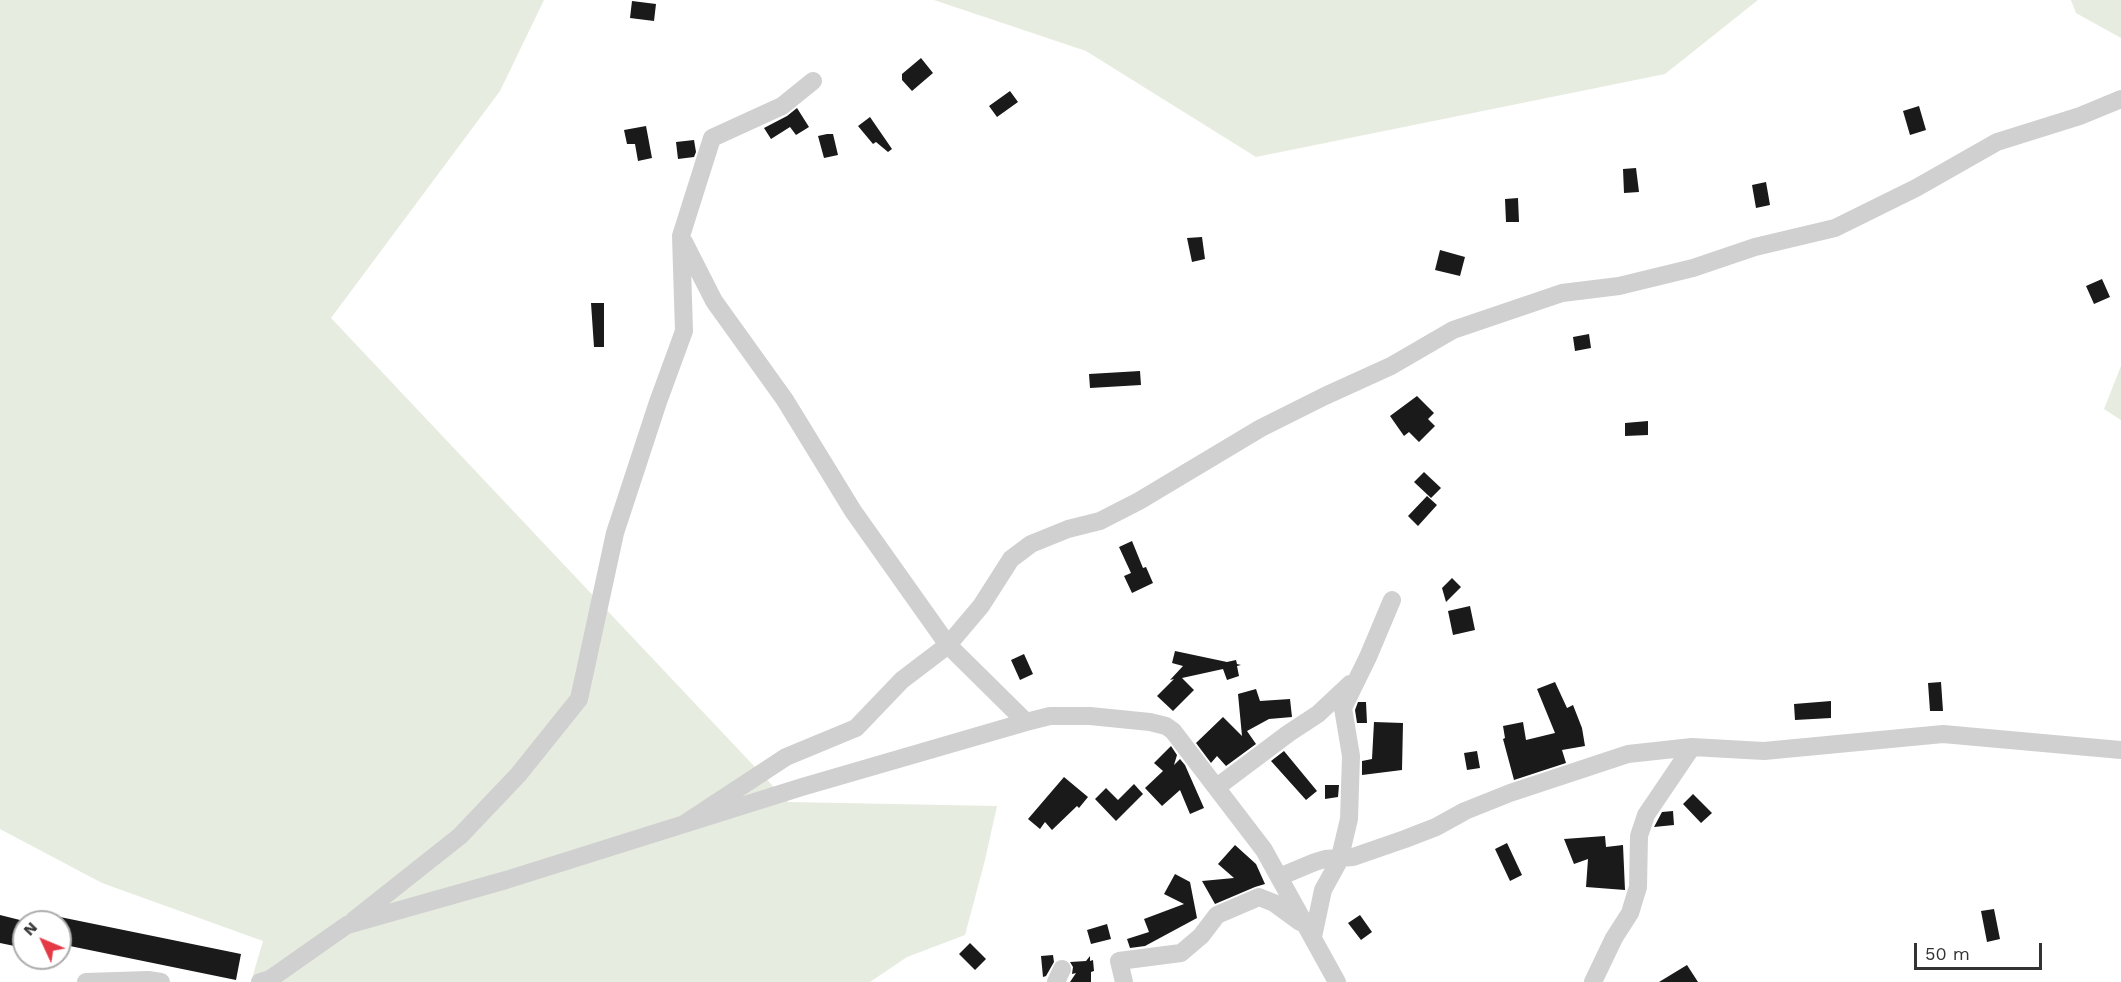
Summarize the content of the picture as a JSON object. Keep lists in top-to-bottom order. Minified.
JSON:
{"scale_bar":"50 m","north":"top left"}
